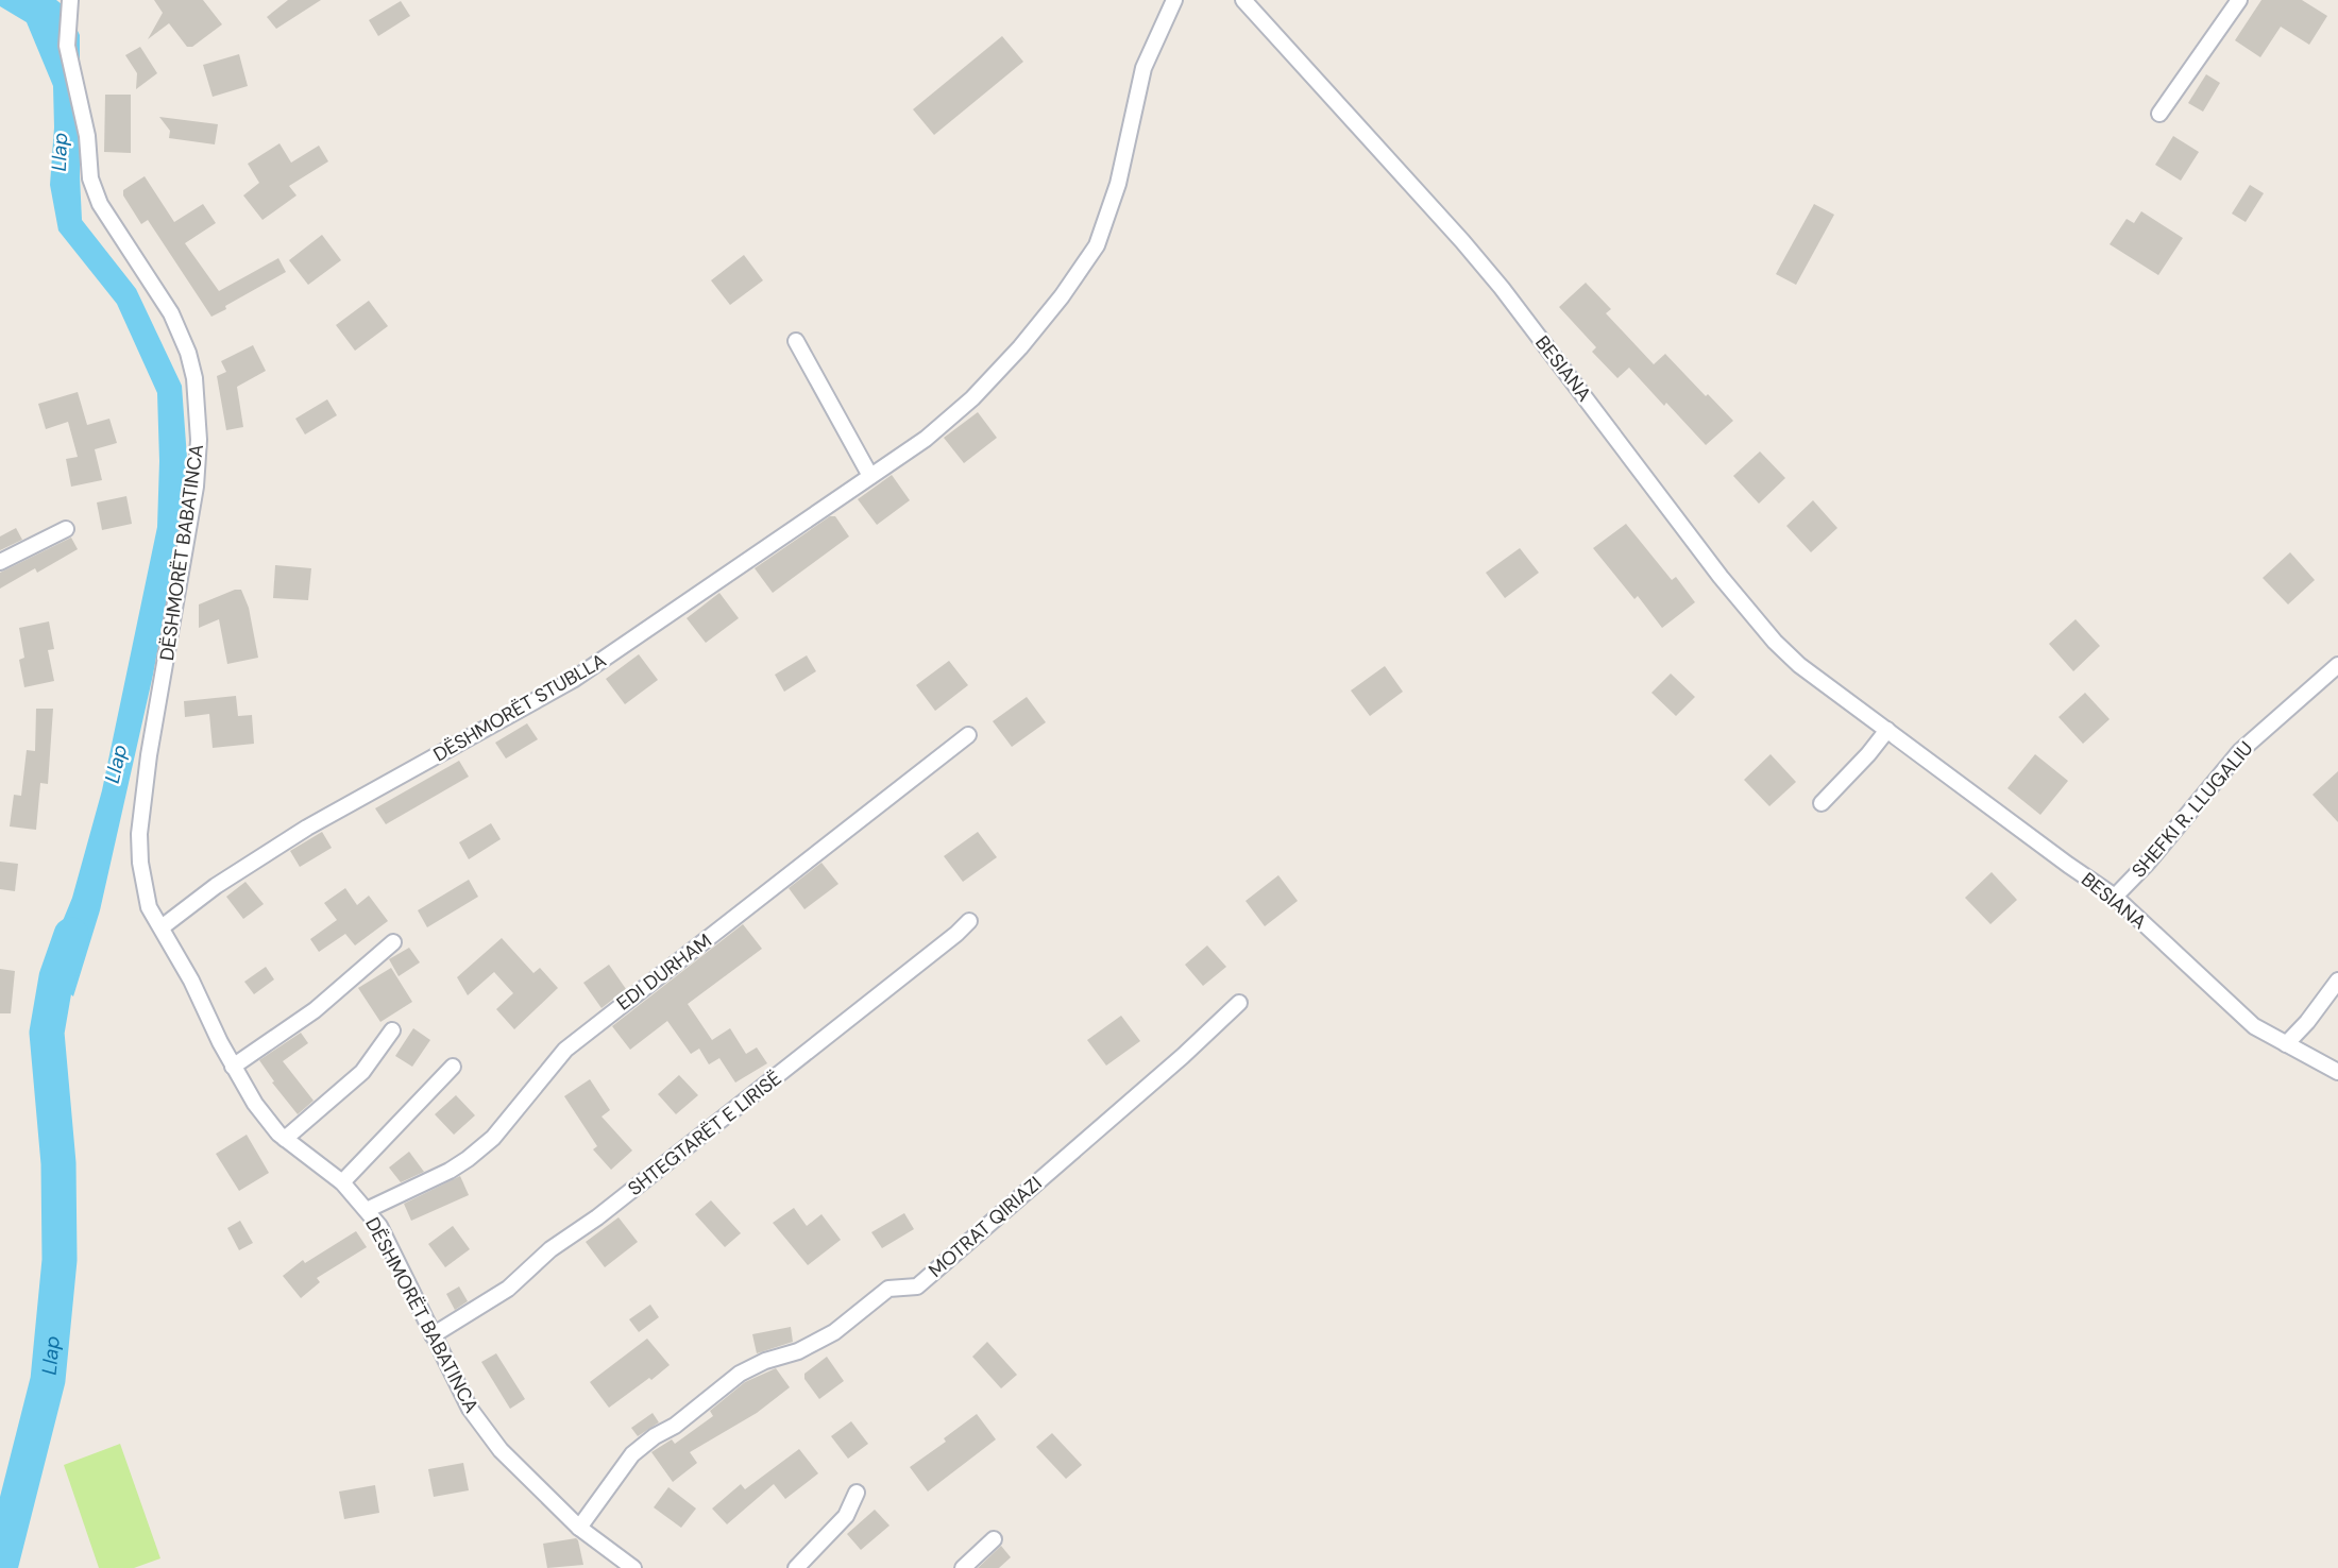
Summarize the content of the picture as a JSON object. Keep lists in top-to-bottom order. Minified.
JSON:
{"streets":{"street":["BESIANA","DËSHMORËT BABATINCA","DËSHMORËT STUBLLA","SHEFKI R. LLUGALIU","EDI DURHAM","SHTEGTARËT E LIRISË","MOTRAT QIRIAZI"]},"crossings":[["BESIANA","SHEFKI R. LLUGALIU"],["DËSHMORËT BABATINCA","DËSHMORËT STUBLLA"],["DËSHMORËT BABATINCA","EDI DURHAM"],["DËSHMORËT BABATINCA","SHTEGTARËT E LIRISË"],["DËSHMORËT BABATINCA","MOTRAT QIRIAZI"]],"water":["Llap"]}
